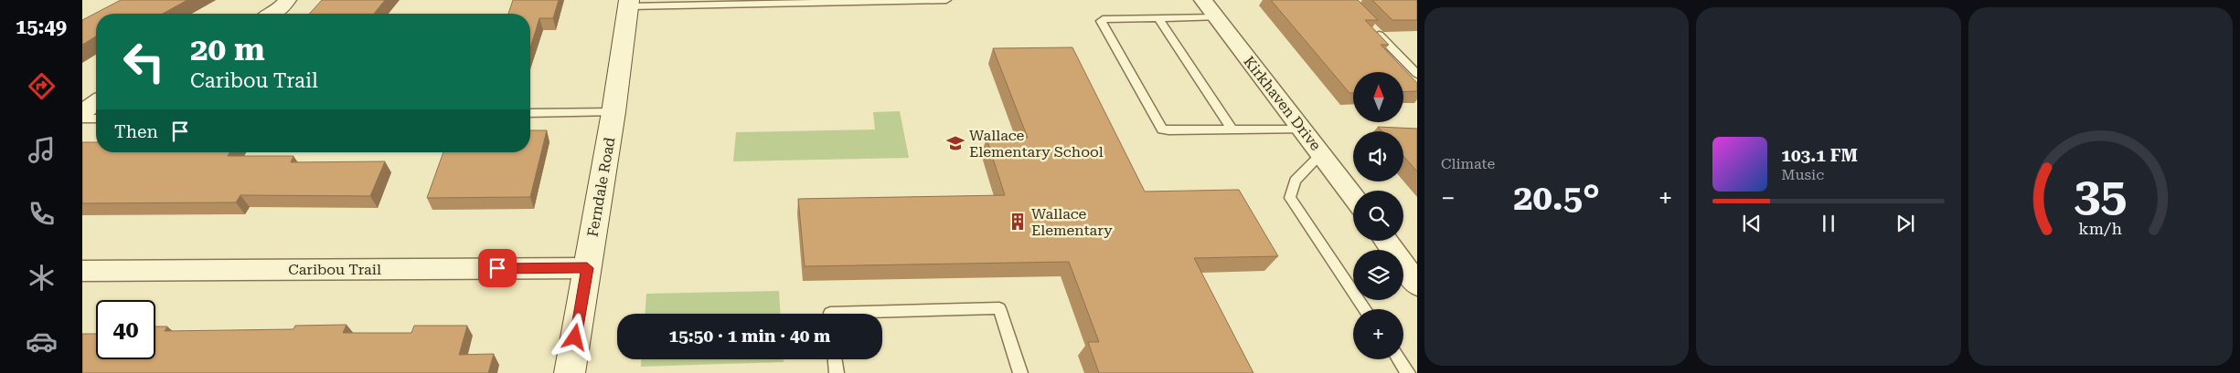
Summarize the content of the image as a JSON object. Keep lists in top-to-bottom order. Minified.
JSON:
{"streets":{"street":["Kirkhaven Drive","Ferndale Road","Caribou Trail"]},"crossings":[["Ferndale Road","Caribou Trail"]],"places":{"school or university":["Wallace Elementary School"],"building":["Wallace Elementary"]},"north":"top","page":{"tabs":"15:49","tile":"Climate","turn":["20 m","Caribou Trail"],"map_buttons":"+","then":"Then","song":["103.1 FM","Music"],"heat":["−","20.5°","+"],"limit":"40","trip":"15:50 · 1 min · 40 m","gauge":["35","km/h"]}}
